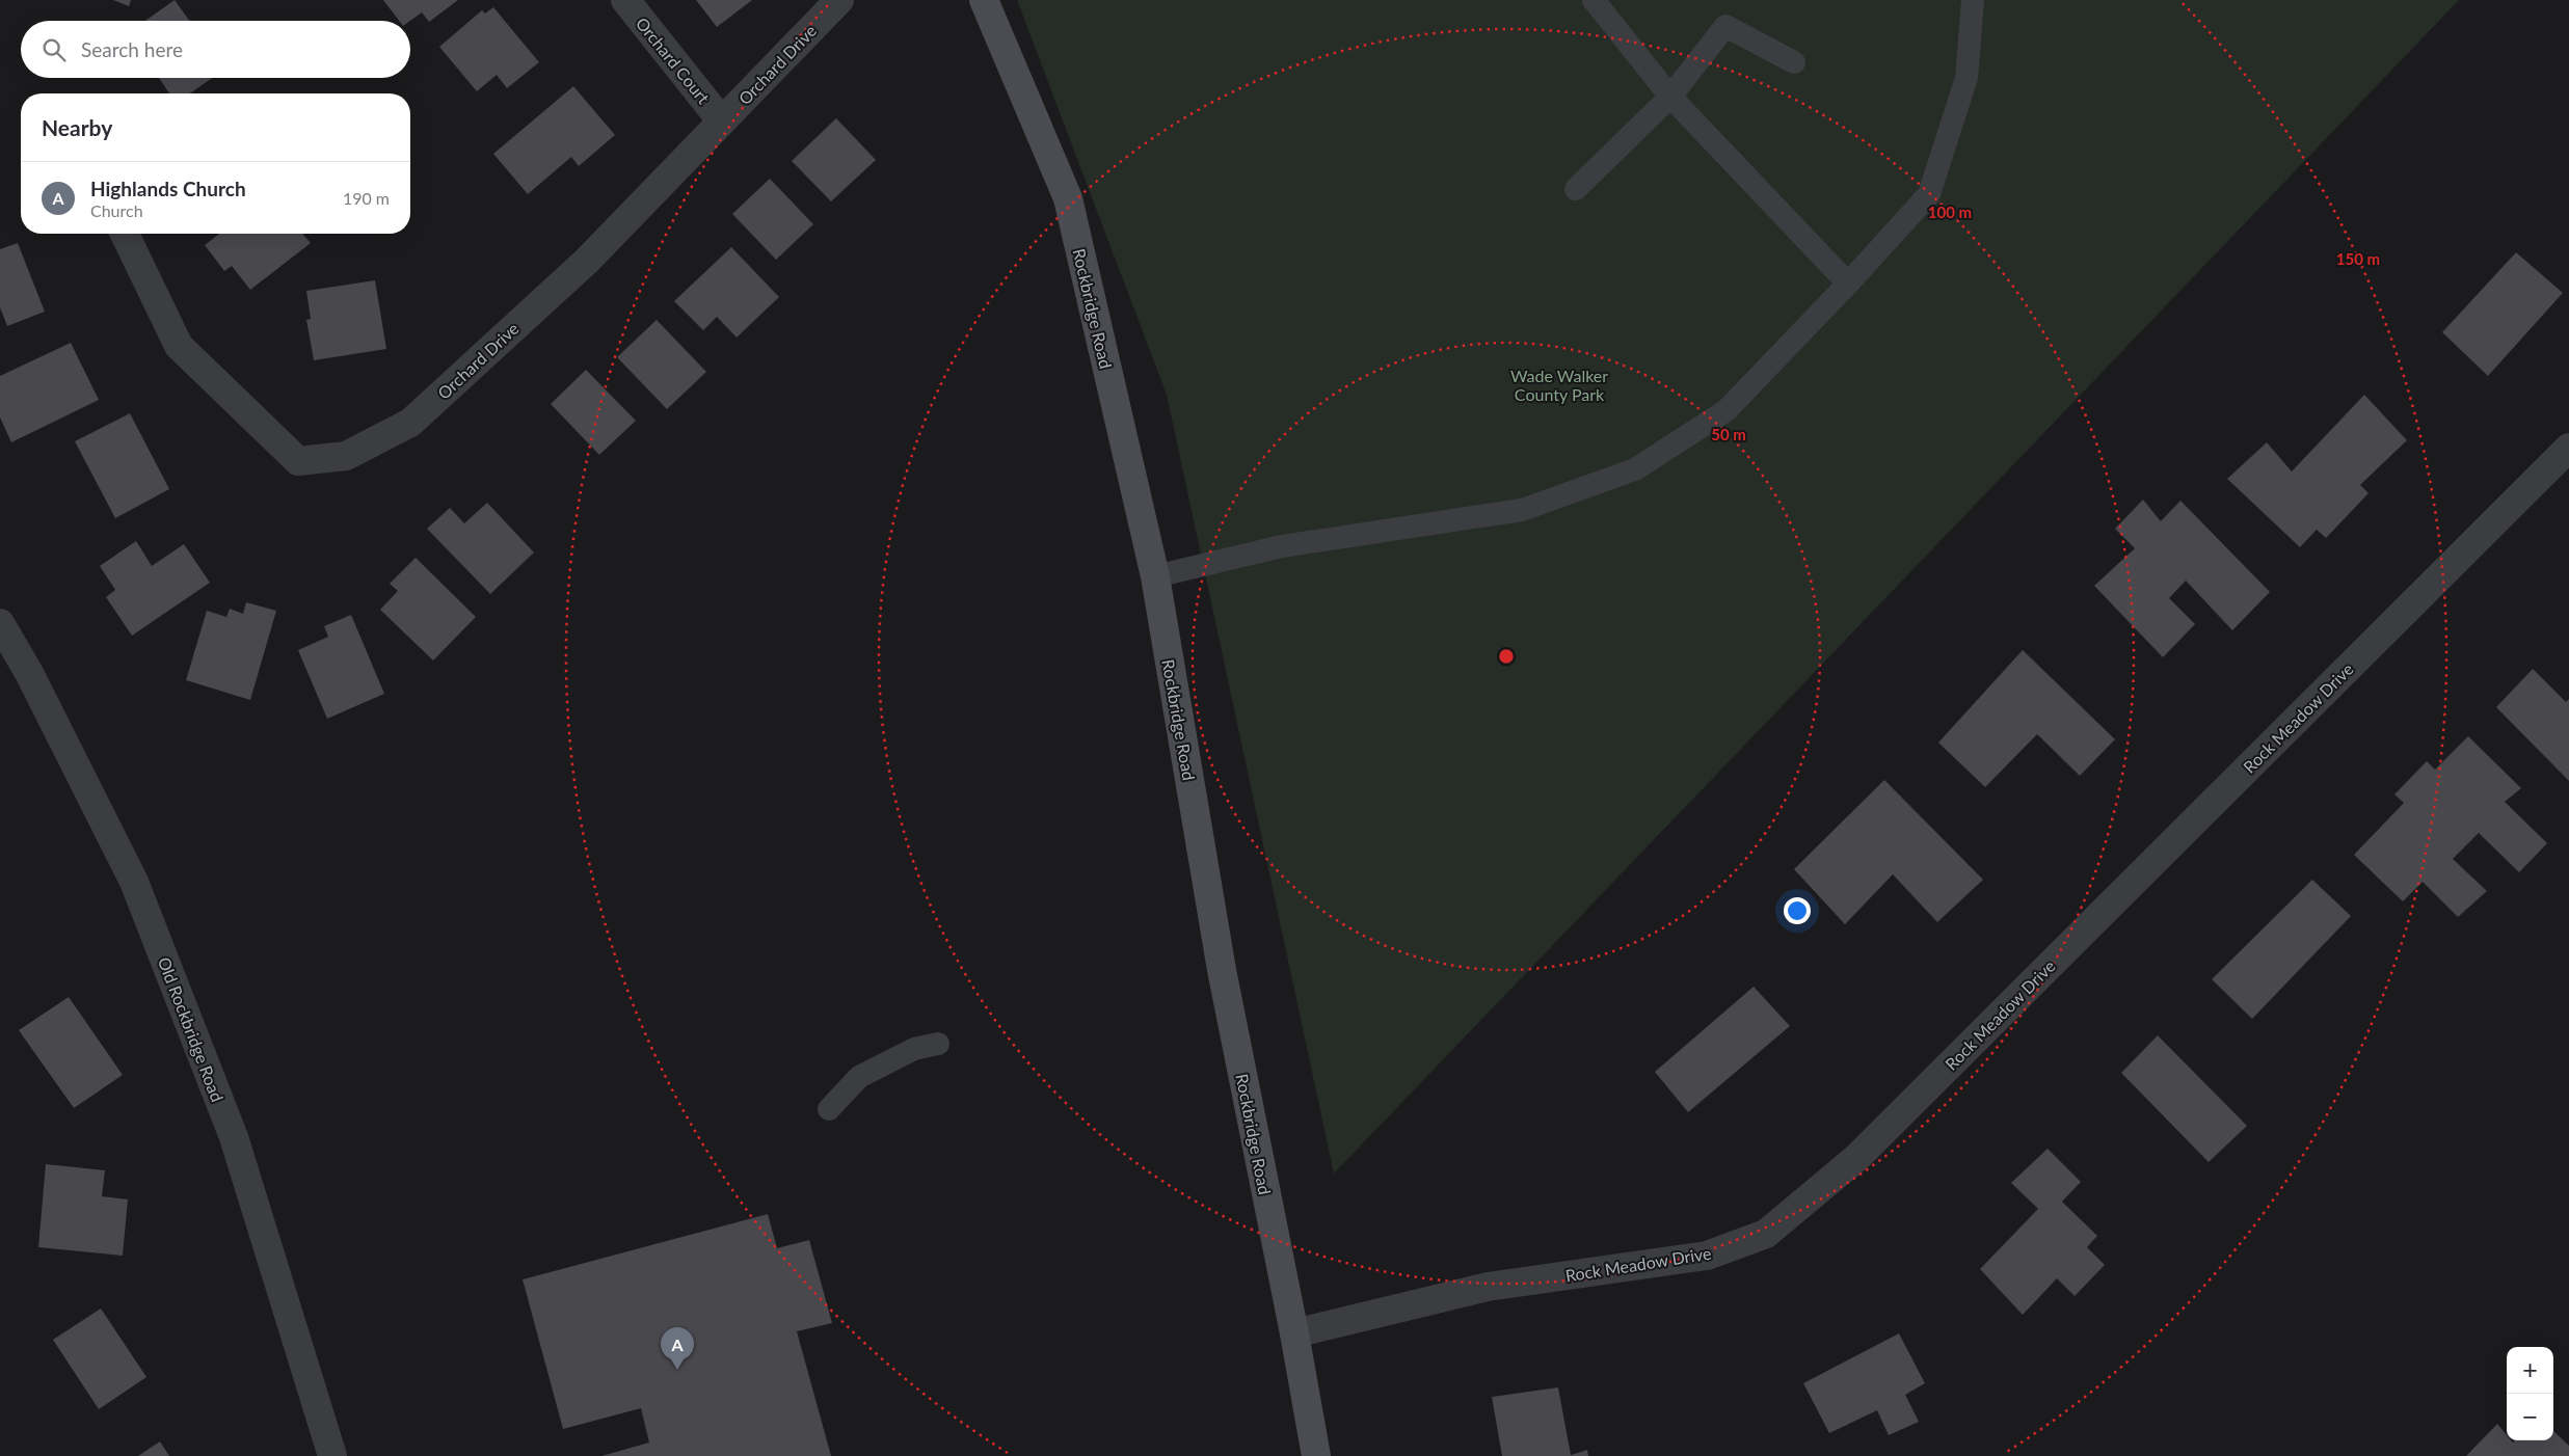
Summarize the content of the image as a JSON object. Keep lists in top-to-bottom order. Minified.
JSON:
{"streets":{"main road":["Rockbridge Road"],"street":["Orchard Court","Orchard Drive","Rock Meadow Drive","Old Rockbridge Road"]},"crossings":[["Orchard Court","Orchard Drive"],["Rockbridge Road","Rock Meadow Drive"]],"parks":["Wade Walker County Park"],"page":{"search":"Search here","heading":"Nearby","list":[{"mark":"A","name":"Highlands Church","note":"Church","value":"190 m"}],"pins":"A","map_buttons":["+","−"]},"rings":["100 m","150 m","50 m"]}
